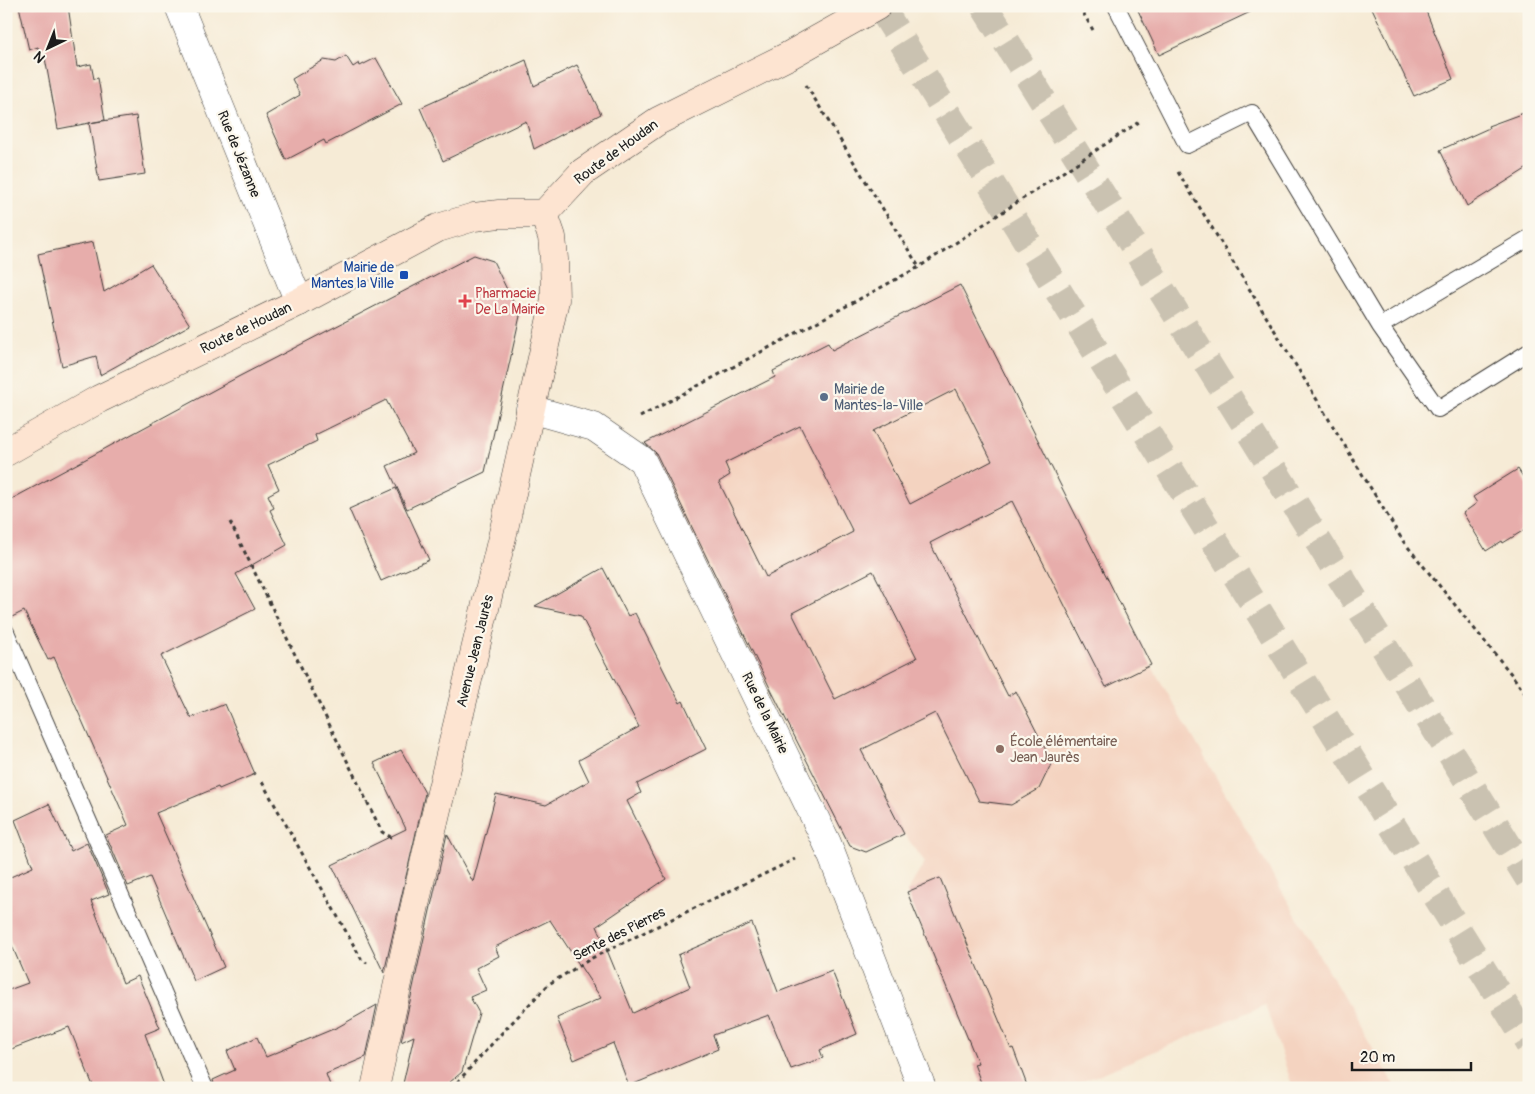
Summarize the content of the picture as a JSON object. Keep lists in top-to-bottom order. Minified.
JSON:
{"streets":{"main road":["Route de Houdan","Avenue Jean Jaurès"],"street":["Rue de Jézanne","Rue de la Mairie"],"path":["Sente des Pierres"]},"crossings":[["Route de Houdan","Rue de Jézanne"],["Route de Houdan","Avenue Jean Jaurès"],["Avenue Jean Jaurès","Rue de la Mairie"],["Rue de la Mairie","Sente des Pierres"]],"places":{"transit":["Mairie de Mantes la Ville"],"health":["Pharmacie De La Mairie"],"other":["Mairie de Mantes-la-Ville","École élémentaire Jean Jaurès"]},"scale_bar":"20 m","north":"bottom left"}
